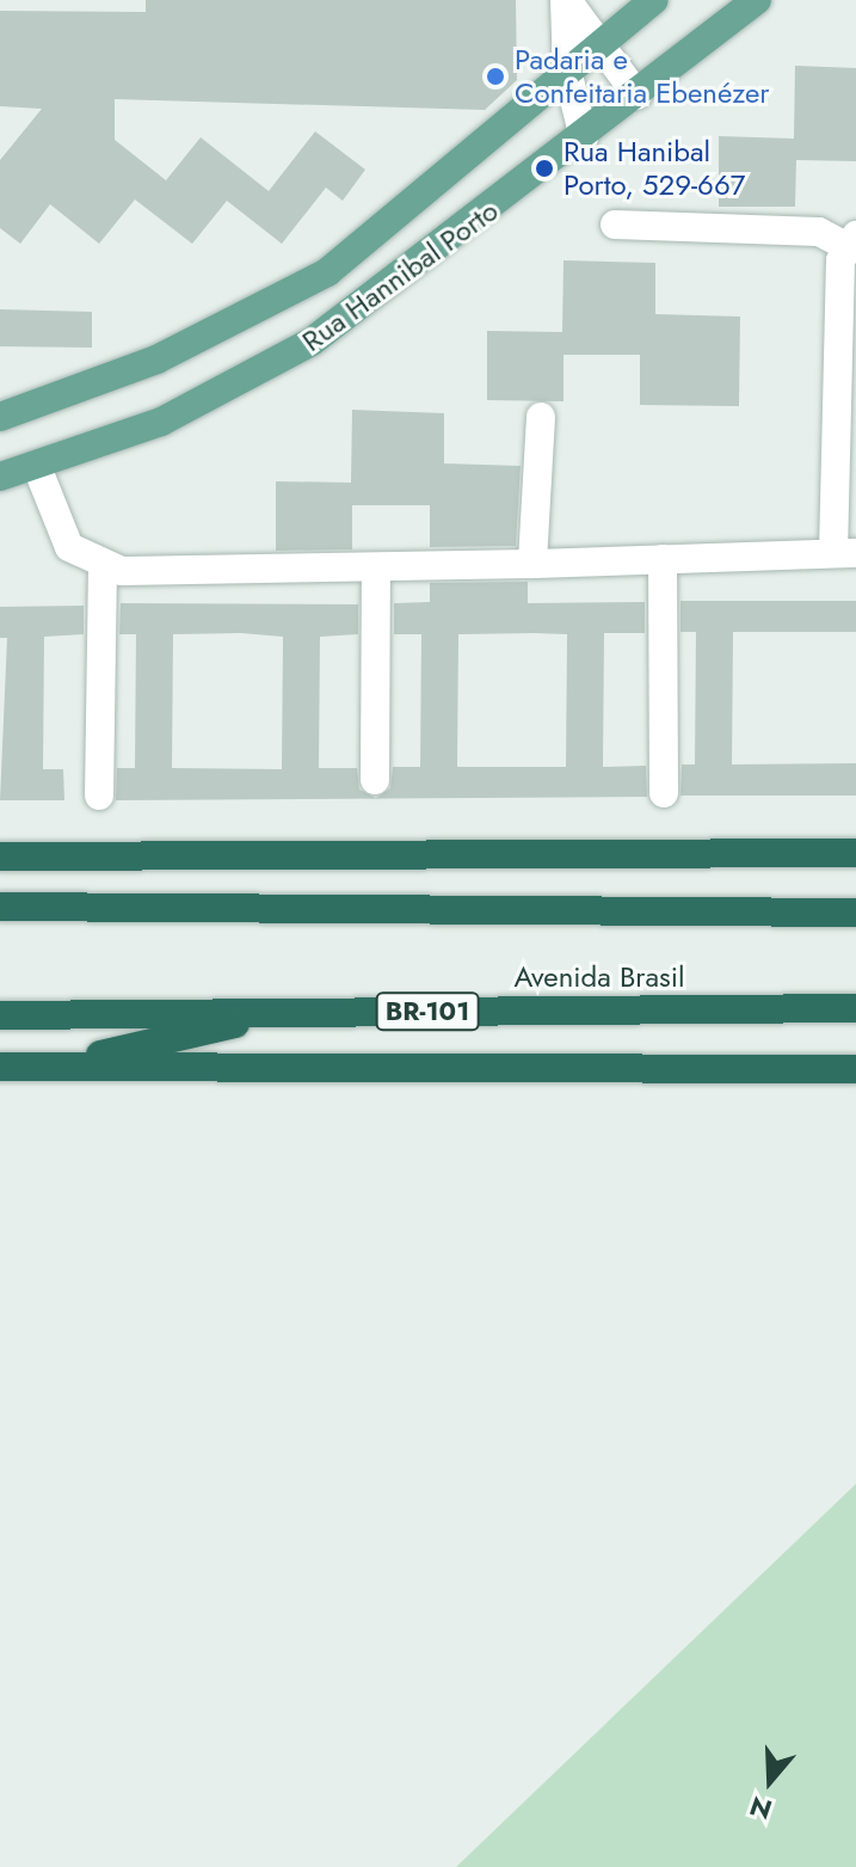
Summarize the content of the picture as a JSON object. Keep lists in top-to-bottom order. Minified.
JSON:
{"streets":{"highway":["Avenida Brasil","BR-101"],"main road":["Rua Hannibal Porto"]},"places":["Padaria e Confeitaria Ebenézer","Rua Hanibal Porto, 529-667"],"north":"bottom"}
